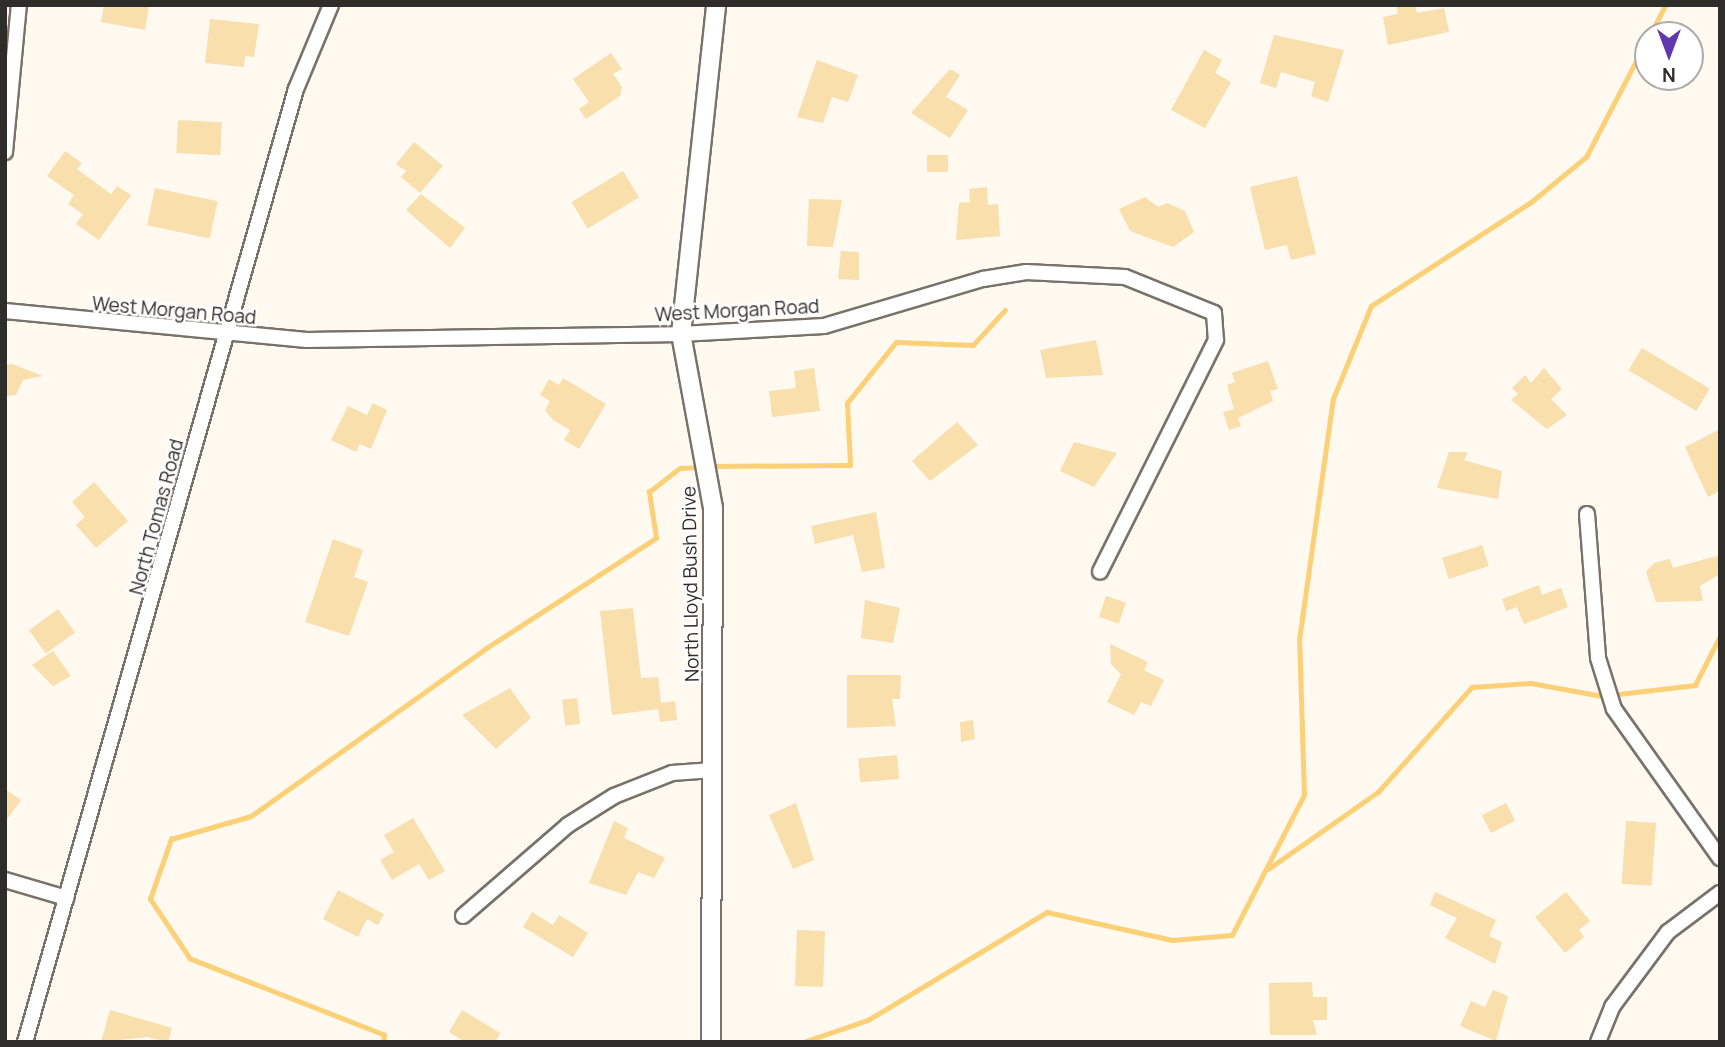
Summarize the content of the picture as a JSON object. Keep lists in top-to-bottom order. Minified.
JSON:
{"streets":{"street":["West Morgan Road","North Tomas Road","North Lloyd Bush Drive"]},"crossings":[["West Morgan Road","North Tomas Road"],["West Morgan Road","North Lloyd Bush Drive"]],"north":"bottom"}
